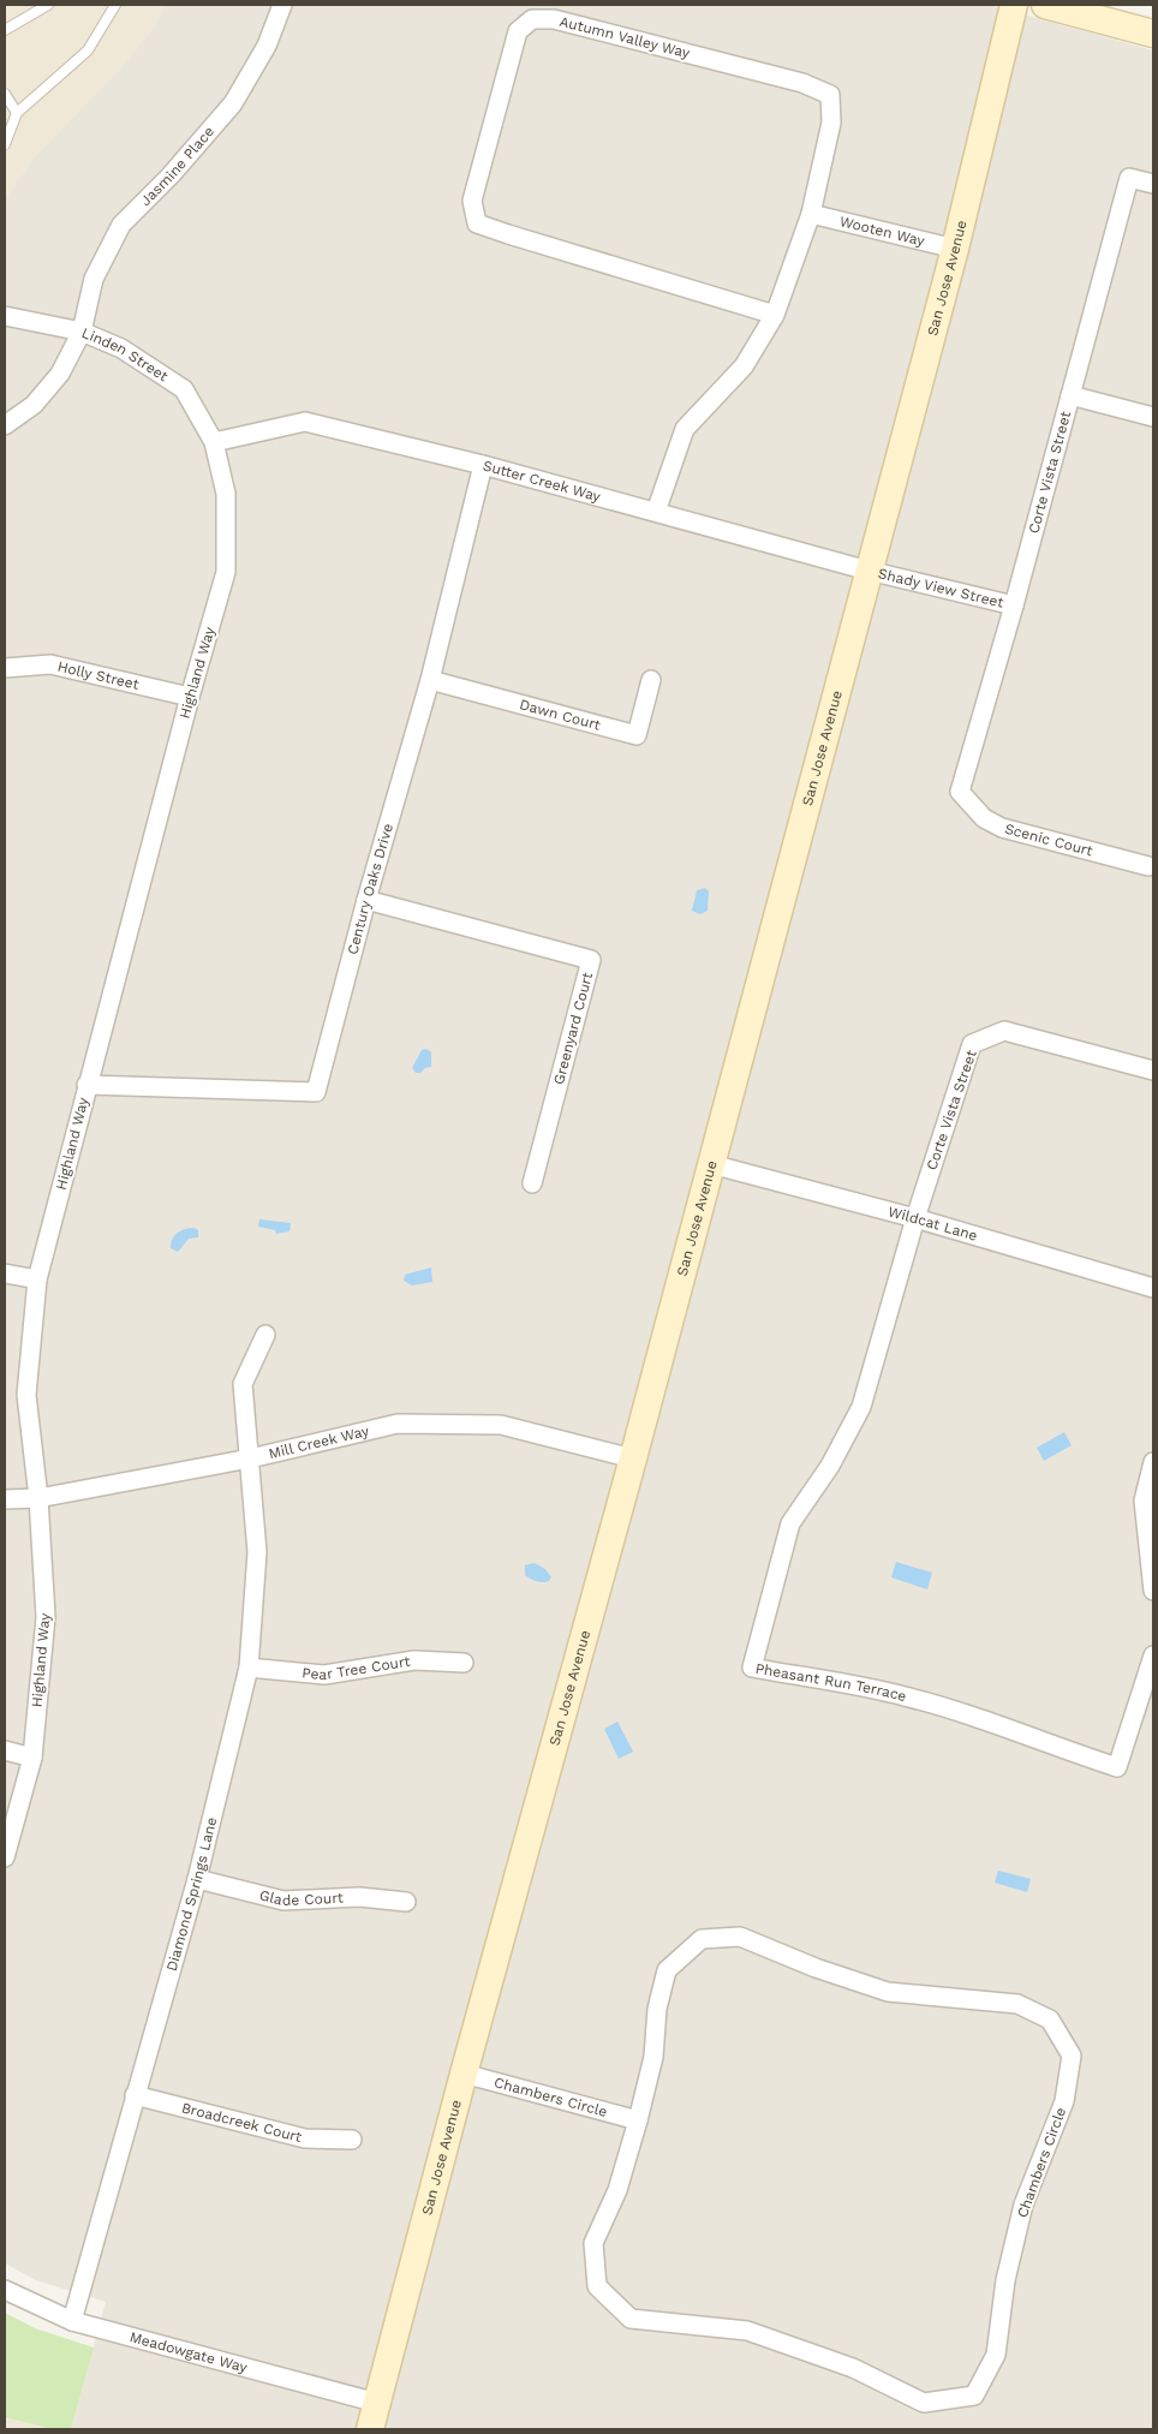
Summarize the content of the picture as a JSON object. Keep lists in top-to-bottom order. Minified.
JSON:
{"streets":{"street":["Autumn Valley Way","Jasmine Place","Wooten Way","San Jose Avenue","Linden Street","Corte Vista Street","Sutter Creek Way","Shady View Street","Highland Way","Holly Street","Dawn Court","Scenic Court","Century Oaks Drive","Greenyard Court","Wildcat Lane","Mill Creek Way","Pear Tree Court","Pheasant Run Terrace","Diamond Springs Lane","Glade Court","Chambers Circle","Broadcreek Court","Meadowgate Way"]},"crossings":[["Autumn Valley Way","Wooten Way"],["Autumn Valley Way","Sutter Creek Way"],["Jasmine Place","Linden Street"],["Wooten Way","San Jose Avenue"],["San Jose Avenue","Sutter Creek Way"],["San Jose Avenue","Shady View Street"],["San Jose Avenue","Wildcat Lane"],["San Jose Avenue","Mill Creek Way"],["San Jose Avenue","Chambers Circle"],["San Jose Avenue","Meadowgate Way"],["Linden Street","Sutter Creek Way"],["Linden Street","Highland Way"],["Corte Vista Street","Shady View Street"],["Corte Vista Street","Scenic Court"],["Corte Vista Street","Wildcat Lane"],["Corte Vista Street","Pheasant Run Terrace"],["Sutter Creek Way","Shady View Street"],["Sutter Creek Way","Highland Way"],["Sutter Creek Way","Century Oaks Drive"],["Highland Way","Holly Street"],["Highland Way","Century Oaks Drive"],["Highland Way","Mill Creek Way"],["Dawn Court","Century Oaks Drive"],["Century Oaks Drive","Greenyard Court"],["Wildcat Lane","Pheasant Run Terrace"],["Mill Creek Way","Diamond Springs Lane"],["Pear Tree Court","Diamond Springs Lane"],["Diamond Springs Lane","Glade Court"],["Diamond Springs Lane","Broadcreek Court"],["Diamond Springs Lane","Meadowgate Way"]]}
